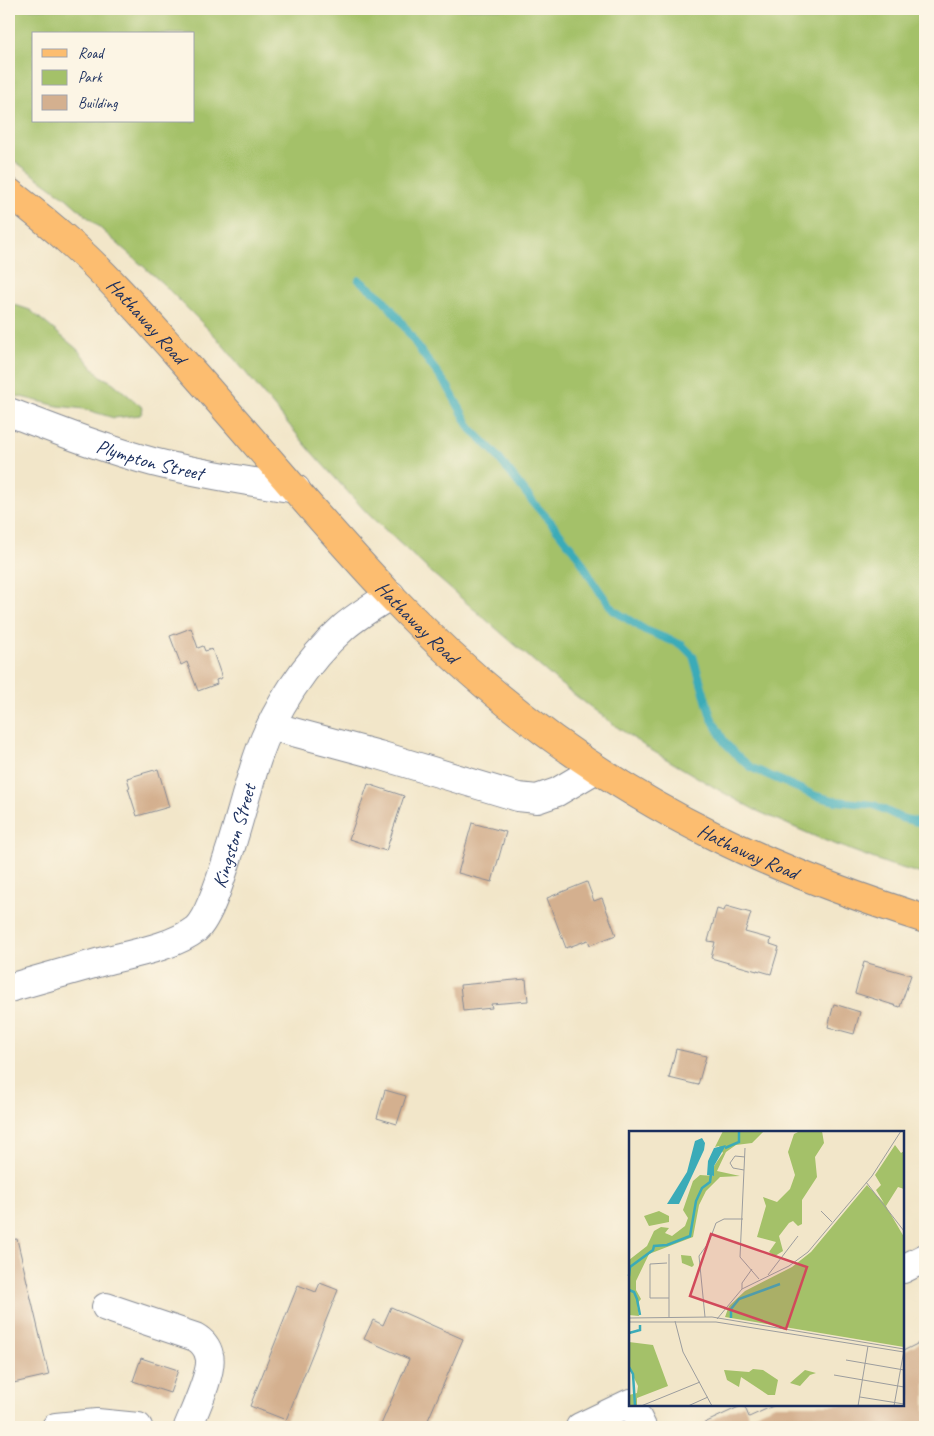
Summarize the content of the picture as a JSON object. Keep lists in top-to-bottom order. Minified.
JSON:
{"streets":{"main road":["Hathaway Road"],"street":["Plympton Street","Kingston Street"]},"crossings":[["Hathaway Road","Plympton Street"],["Hathaway Road","Kingston Street"]],"legend":["Road","Park","Building"]}
